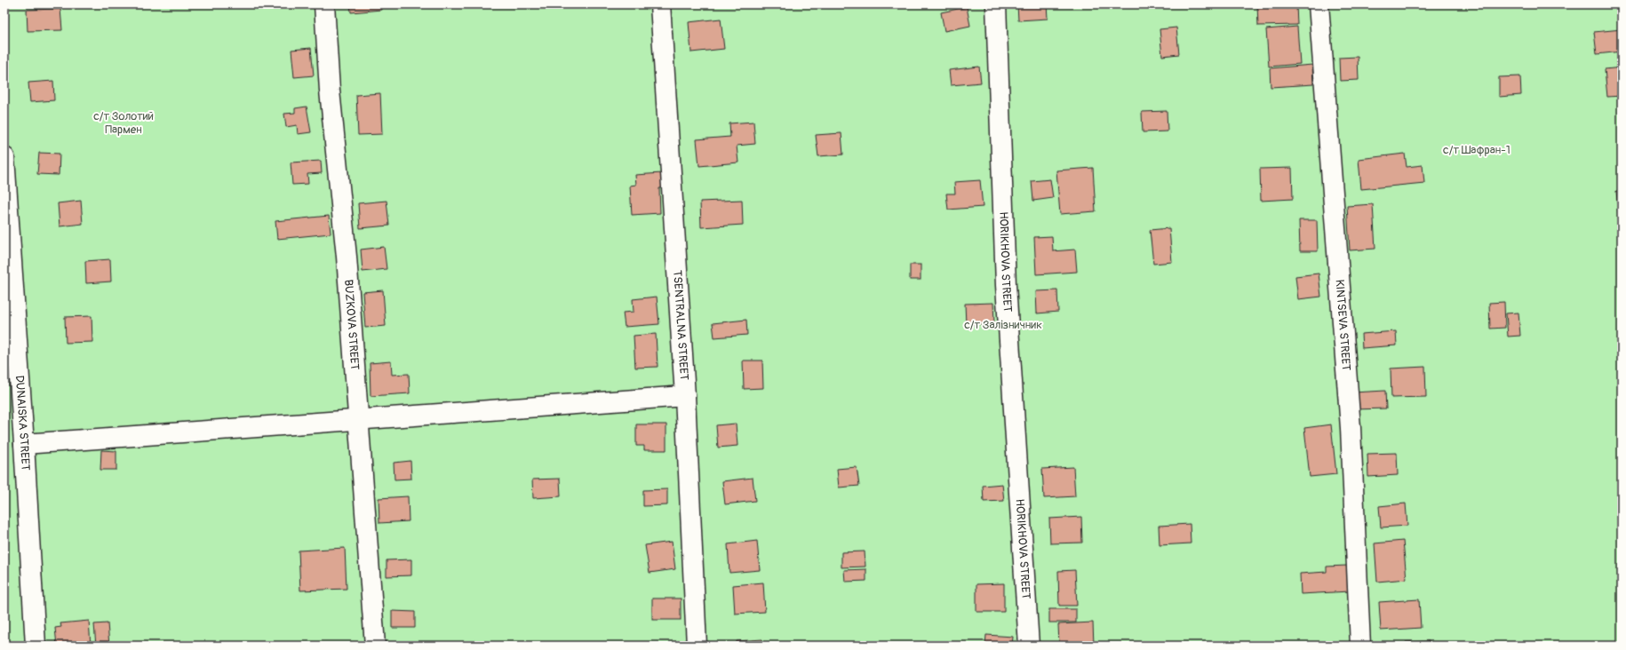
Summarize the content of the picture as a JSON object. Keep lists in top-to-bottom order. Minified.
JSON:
{"streets":{"street":["HORIKHOVA STREET","BUZKOVA STREET","TSENTRALNA STREET","KINTSEVA STREET","DUNAISKA STREET"]},"parks":["с/т Золотий Пармен","с/т Шафран-1","с/т Залізничник"]}
